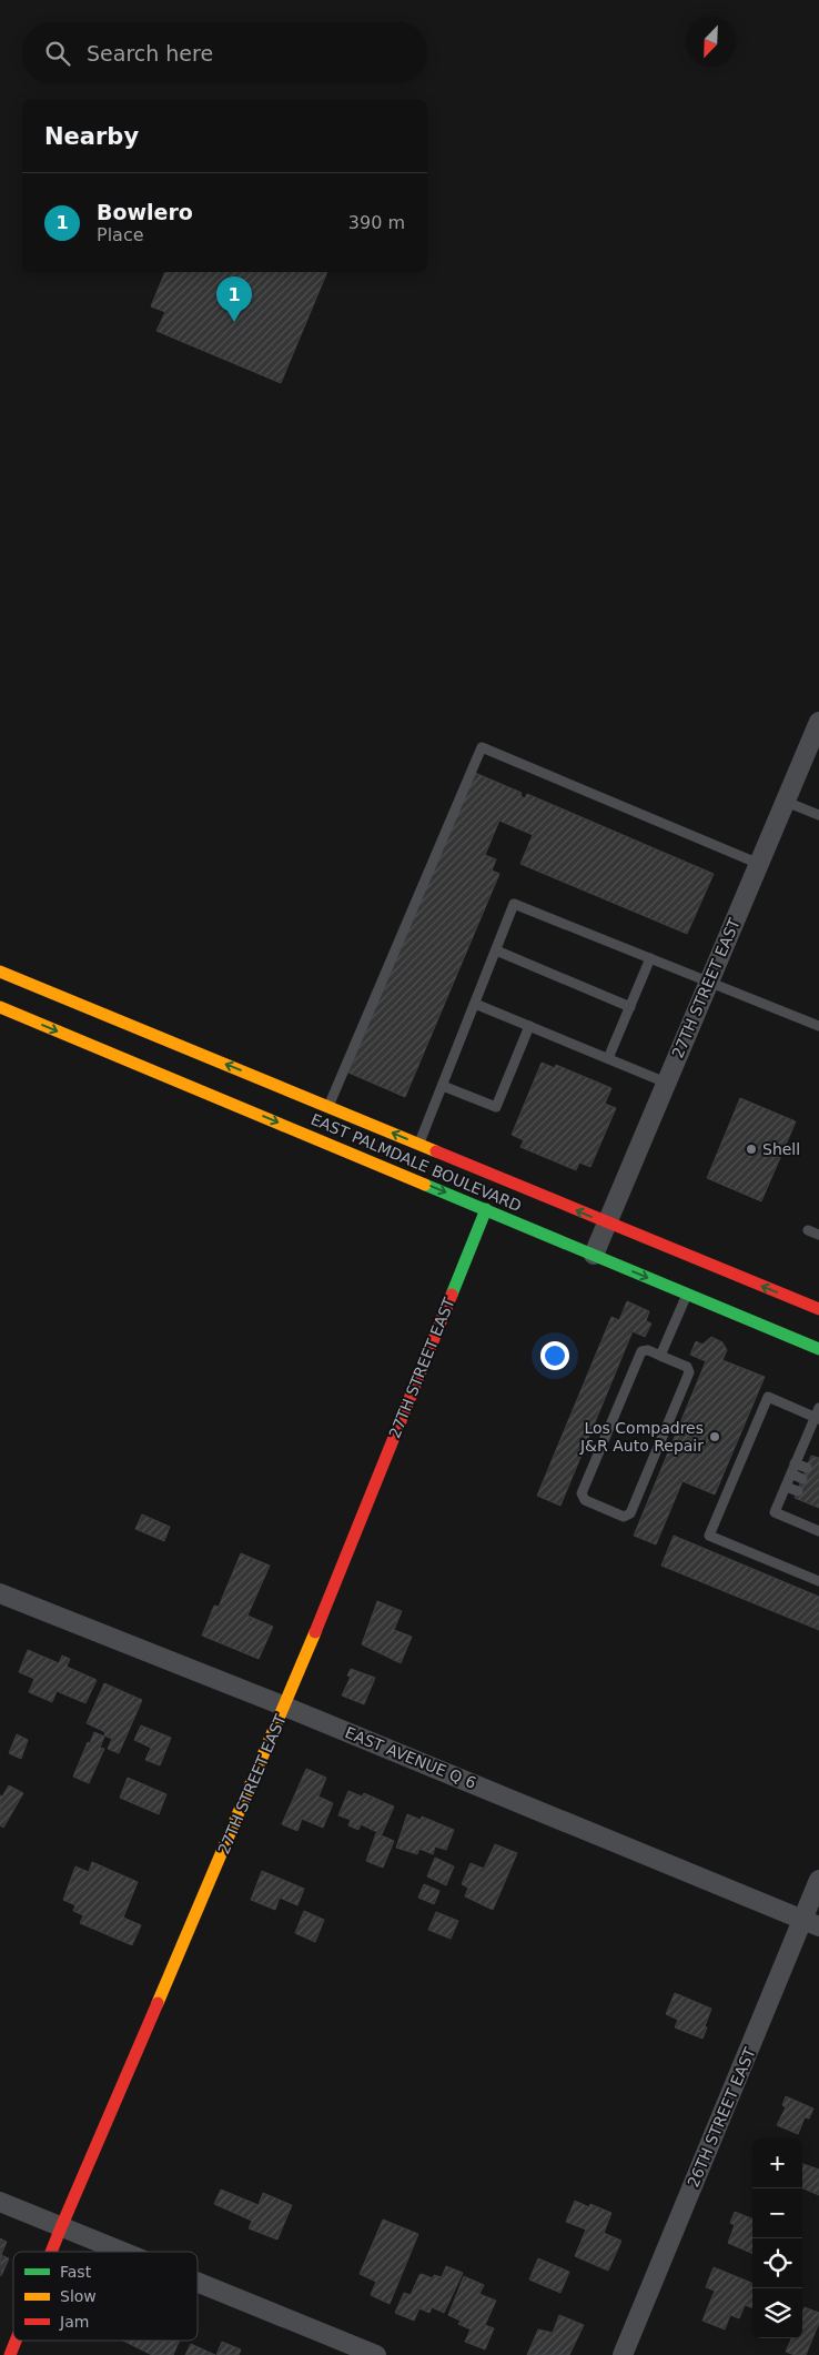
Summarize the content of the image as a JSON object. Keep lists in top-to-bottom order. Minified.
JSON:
{"streets":{"main road":["27TH STREET EAST","EAST PALMDALE BOULEVARD"],"street":["EAST AVENUE Q 6","26TH STREET EAST"]},"crossings":[["27TH STREET EAST","EAST PALMDALE BOULEVARD"],["27TH STREET EAST","EAST AVENUE Q 6"],["EAST AVENUE Q 6","26TH STREET EAST"]],"places":["Shell","Los Compadres J&R Auto Repair"],"legend":["Fast","Slow","Jam"],"north":"bottom left","page":{"search":"Search here","heading":"Nearby","list":[{"mark":"1","name":"Bowlero","note":"Place","value":"390 m"}],"pins":"1","map_buttons":["+","−"]}}
